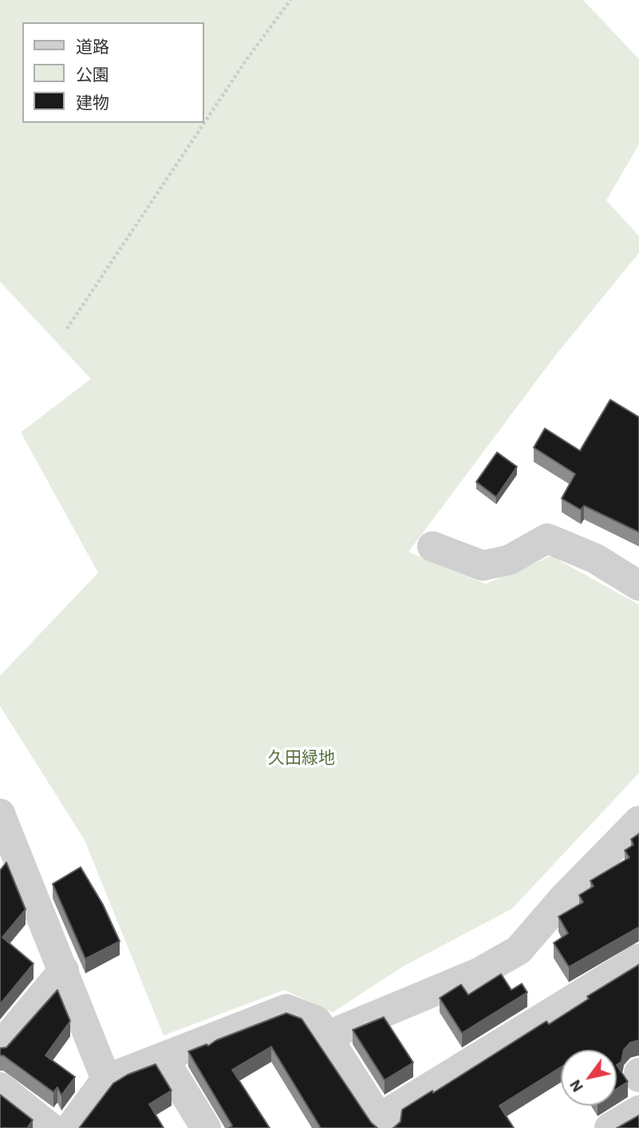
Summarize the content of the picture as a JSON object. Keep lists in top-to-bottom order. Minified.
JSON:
{"parks":["久田緑地"],"legend":["道路","公園","建物"],"north":"bottom left"}
